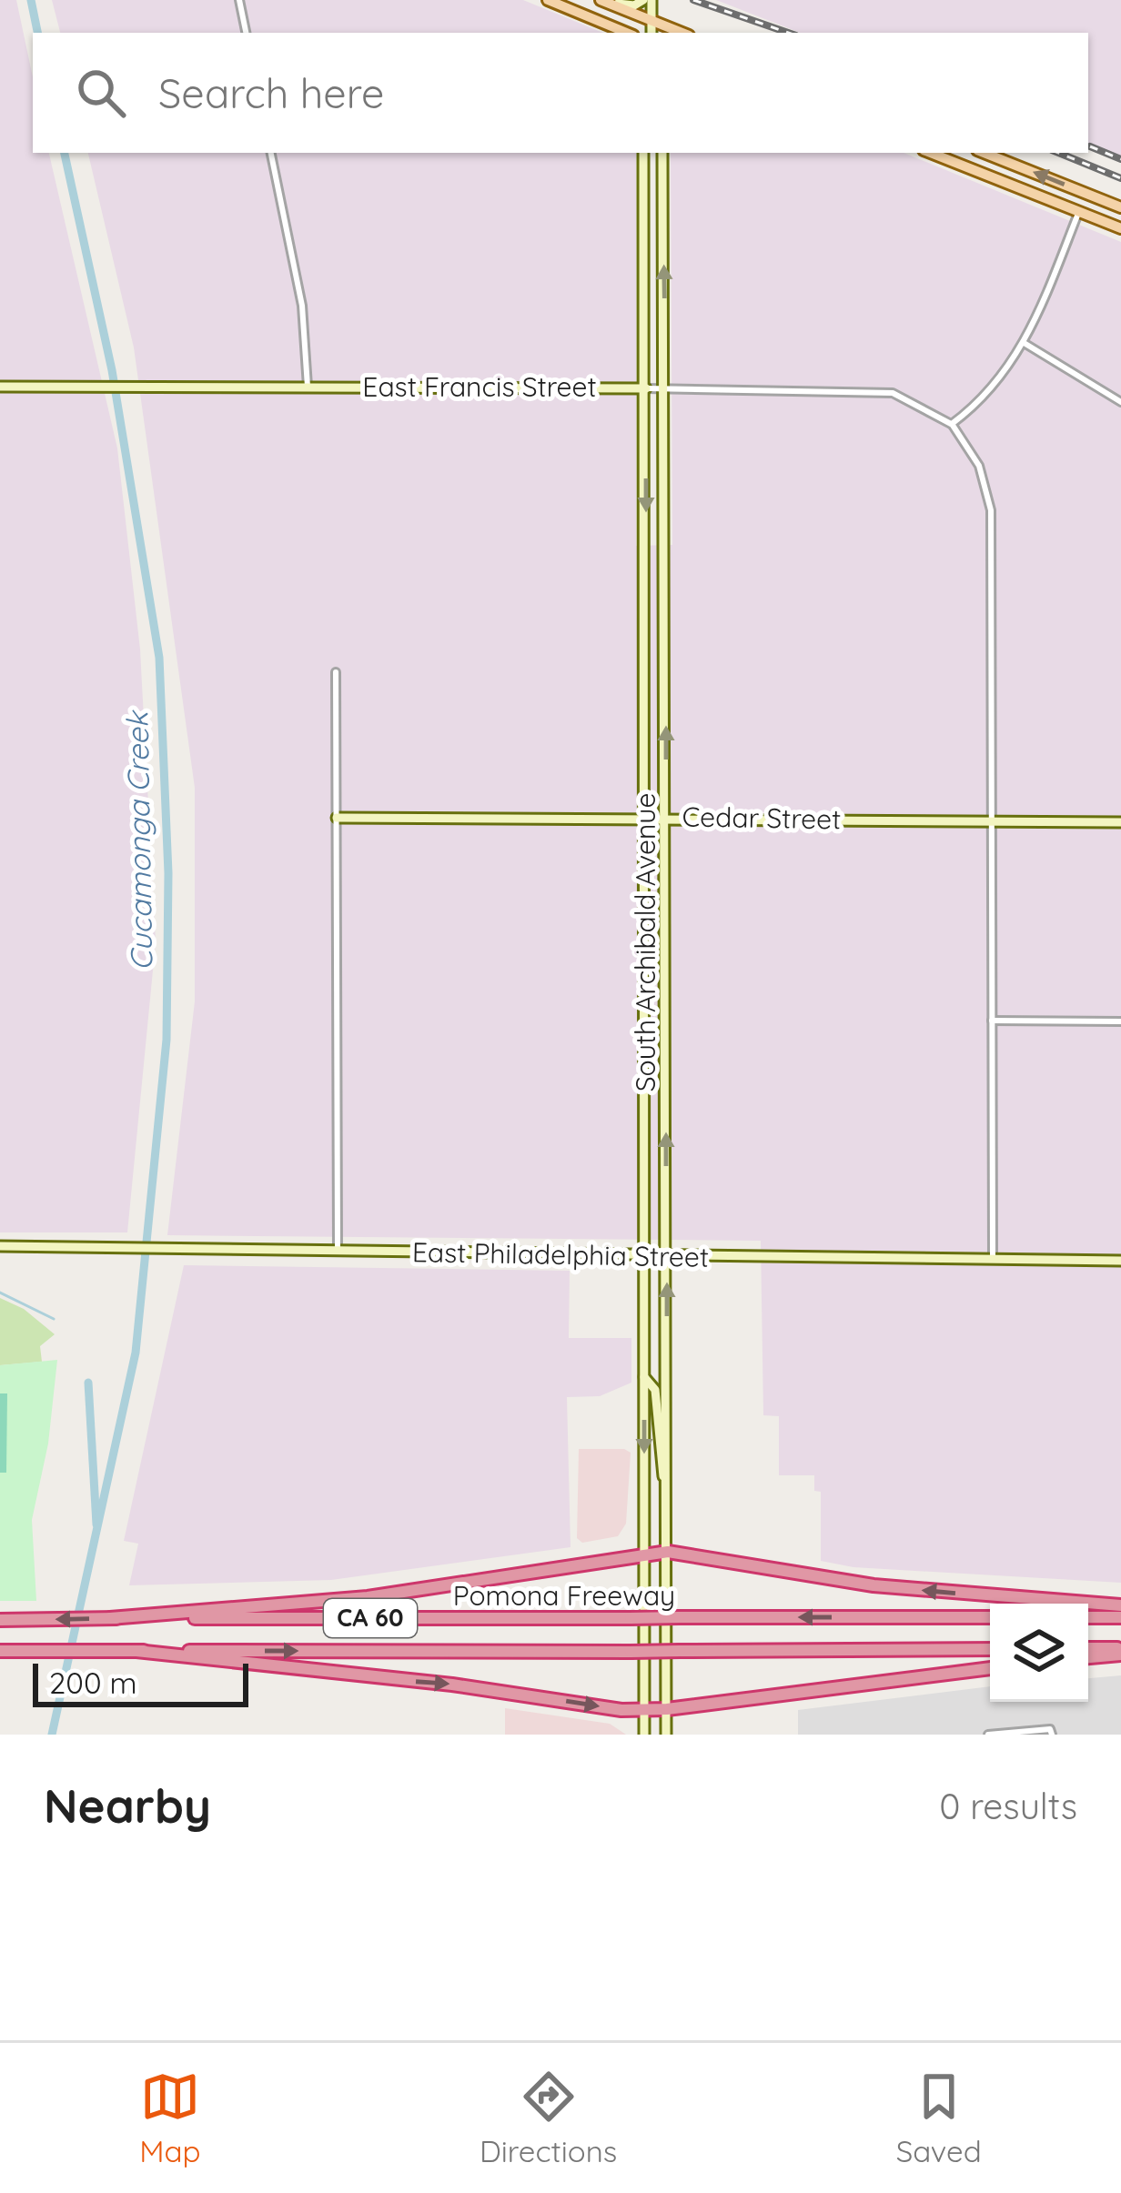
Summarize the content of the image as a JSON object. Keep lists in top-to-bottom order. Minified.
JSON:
{"streets":{"highway":["Pomona Freeway","CA 60"],"main road":["East Francis Street","Cedar Street","South Archibald Avenue","East Philadelphia Street"]},"crossings":[["East Francis Street","South Archibald Avenue"],["Cedar Street","South Archibald Avenue"],["South Archibald Avenue","East Philadelphia Street"]],"water":["Cucamonga Creek"],"scale_bar":"200 m","page":{"search":"Search here","scale":"200 m","heading":["Nearby","0 results"],"nav":["Map","Directions","Saved"]}}
